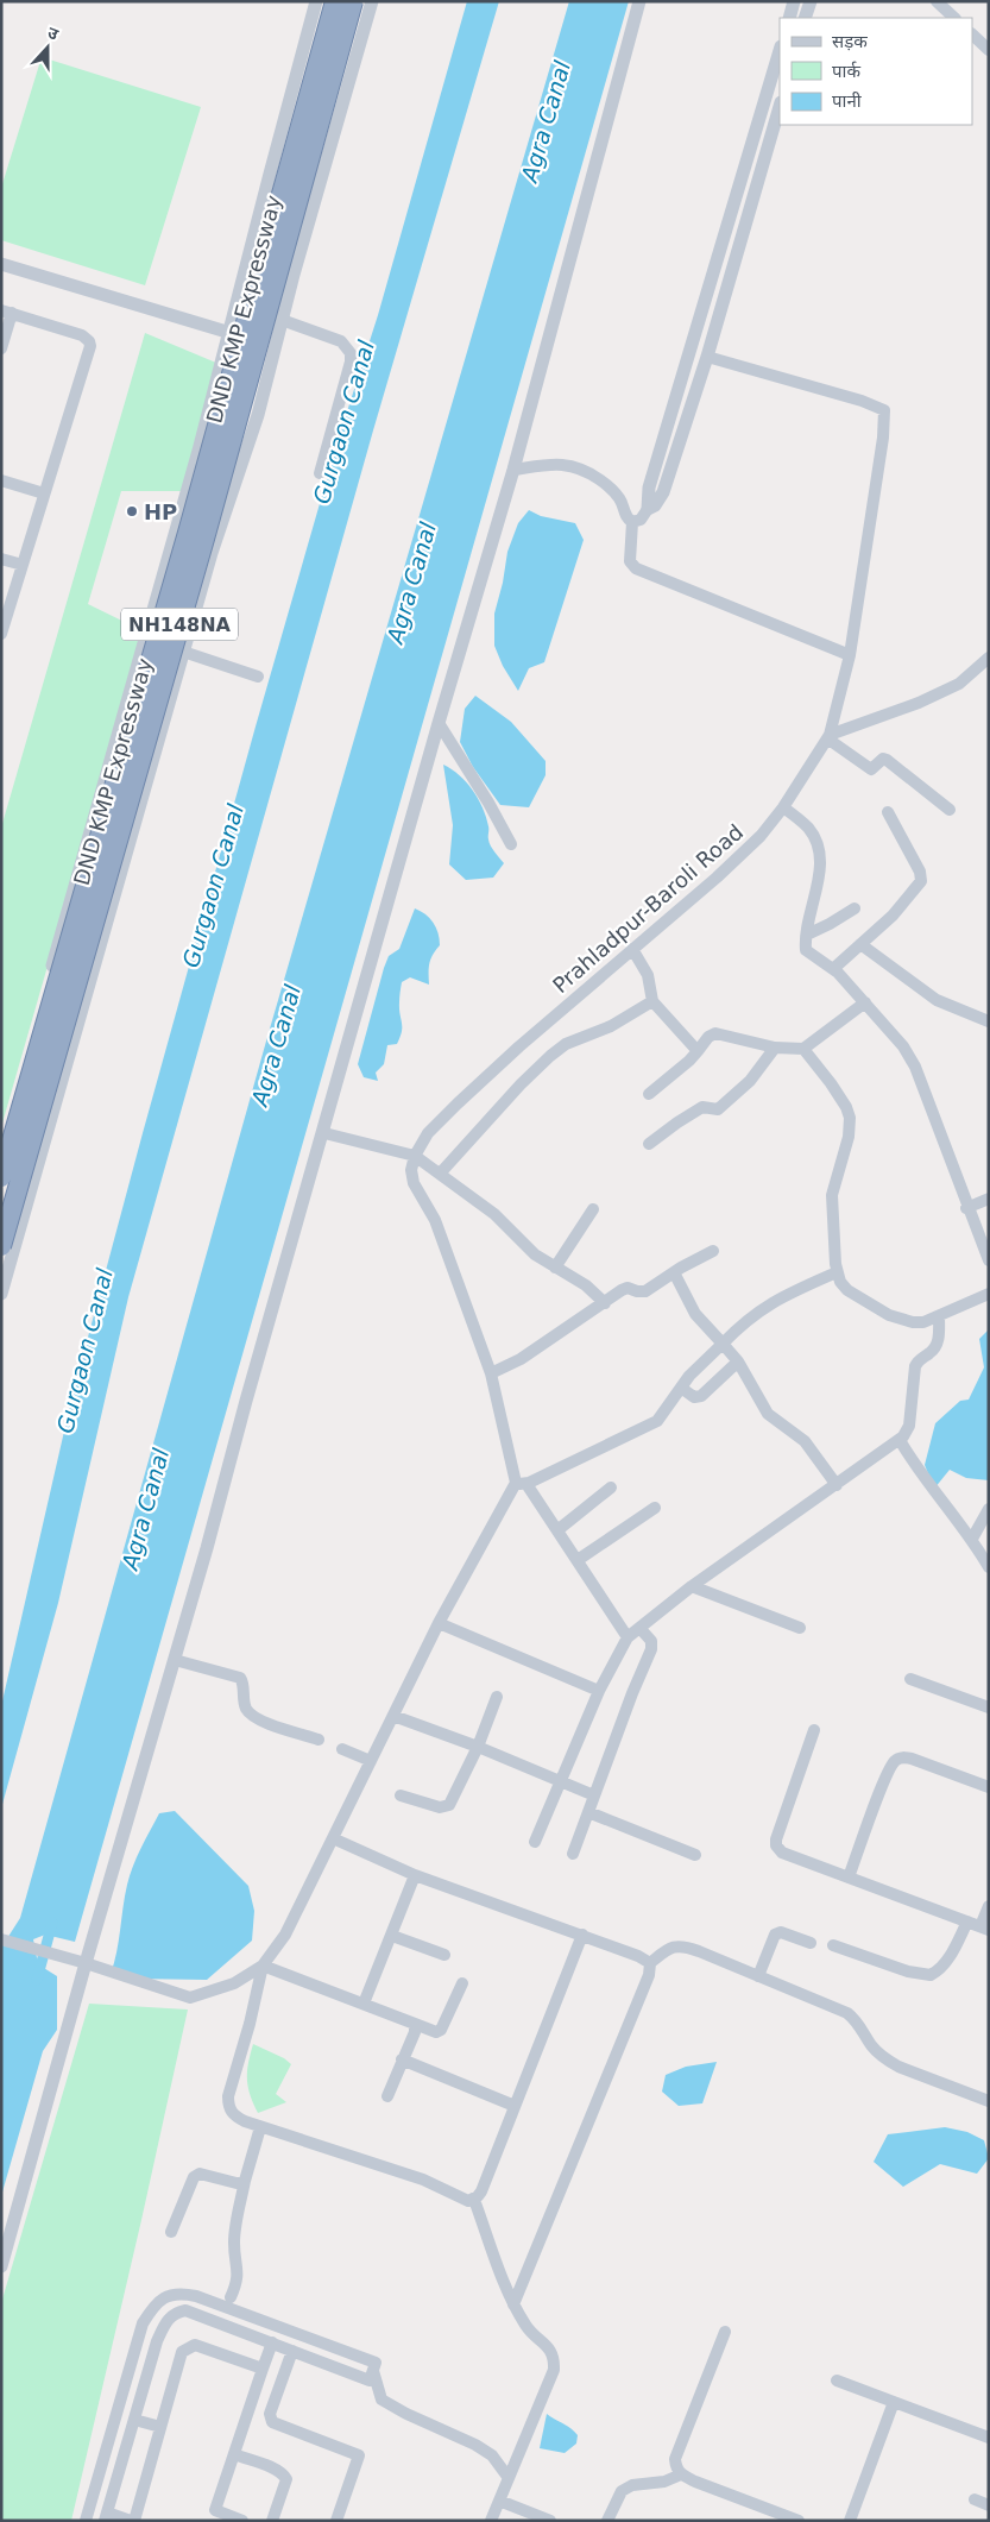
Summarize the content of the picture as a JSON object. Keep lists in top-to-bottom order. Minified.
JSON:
{"streets":{"highway":["DND KMP Expressway","NH148NA"],"street":["Prahladpur-Baroli Road"]},"water":["Agra Canal","Gurgaon Canal"],"places":["HP"],"legend":["सड़क","पार्क","पानी"],"north":"top"}
